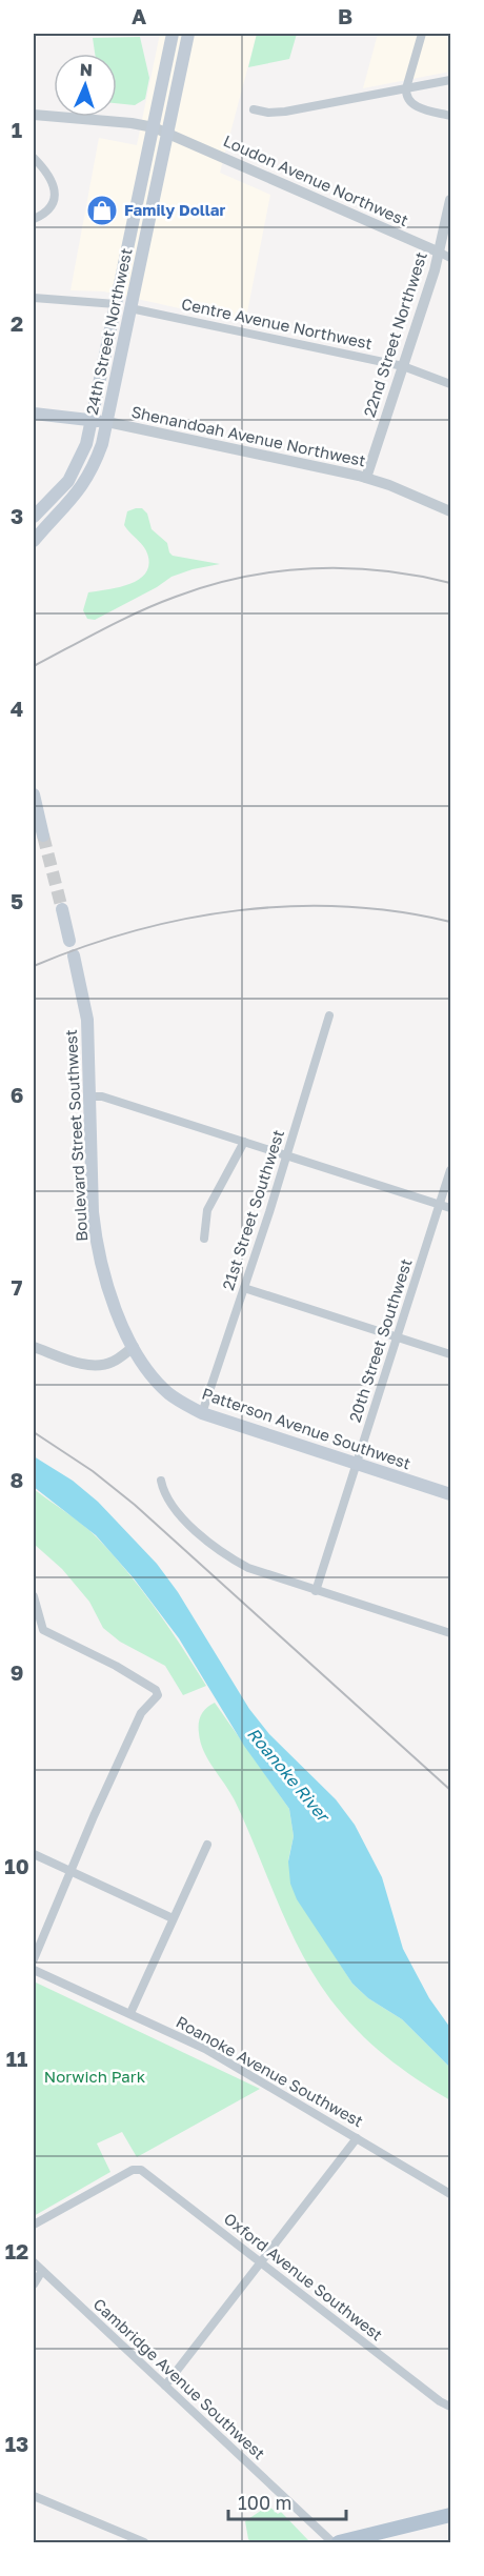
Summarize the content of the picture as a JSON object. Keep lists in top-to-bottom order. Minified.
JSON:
{"streets":{"main road":["24th Street Northwest","Shenandoah Avenue Northwest","Boulevard Street Southwest","Patterson Avenue Southwest"],"street":["Loudon Avenue Northwest","Centre Avenue Northwest","22nd Street Northwest","21st Street Southwest","20th Street Southwest","Roanoke Avenue Southwest","Oxford Avenue Southwest","Cambridge Avenue Southwest"]},"crossings":[["Loudon Avenue Northwest","24th Street Northwest"],["Loudon Avenue Northwest","22nd Street Northwest"],["Centre Avenue Northwest","24th Street Northwest"],["Centre Avenue Northwest","22nd Street Northwest"],["24th Street Northwest","Shenandoah Avenue Northwest"],["22nd Street Northwest","Shenandoah Avenue Northwest"],["Boulevard Street Southwest","Patterson Avenue Southwest"],["21st Street Southwest","Patterson Avenue Southwest"],["20th Street Southwest","Patterson Avenue Southwest"]],"water":["Roanoke River"],"parks":["Norwich Park"],"places":{"shop":["Family Dollar"]},"scale_bar":"100 m","north":"top","grid":{"columns":["A","B"],"rows":["1","2","3","4","5","6","7","8","9","10","11","12","13"]}}
